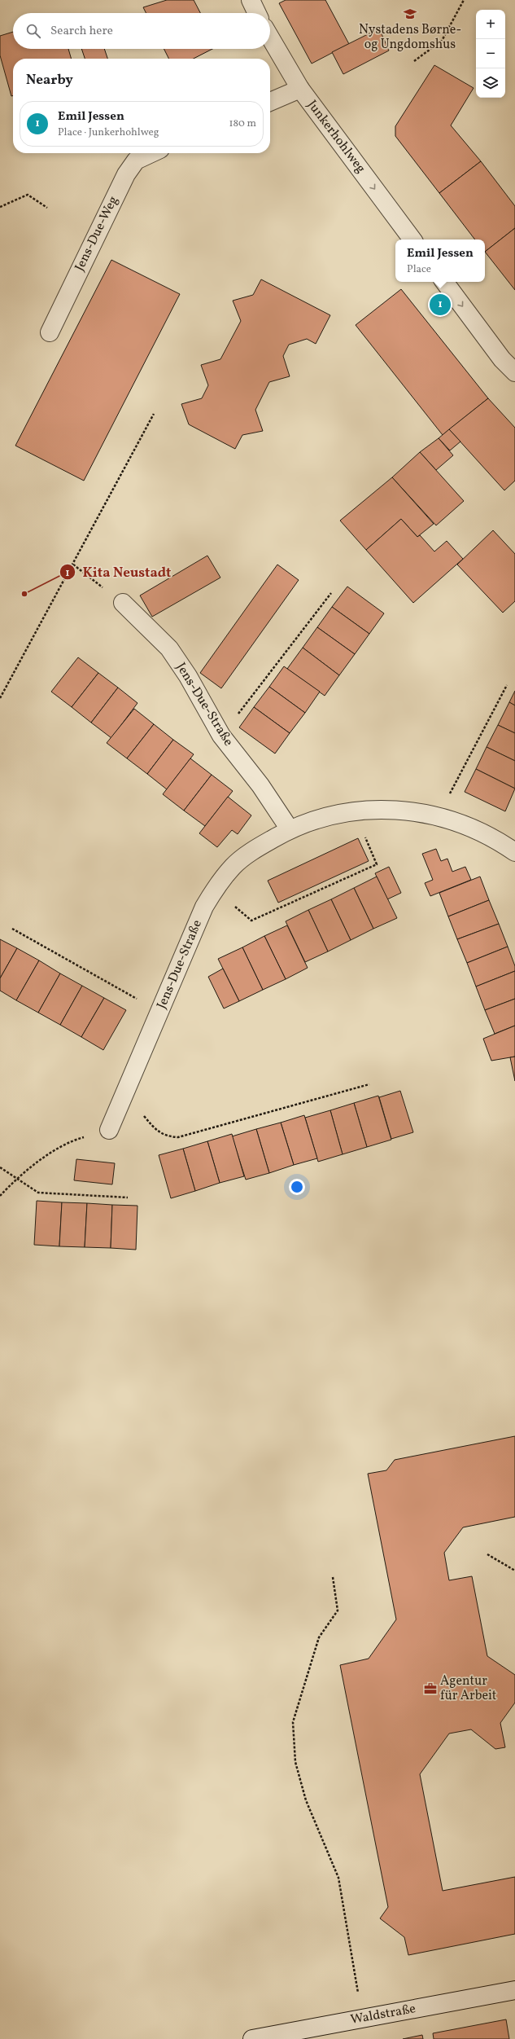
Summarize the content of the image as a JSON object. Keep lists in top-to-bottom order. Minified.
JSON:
{"streets":{"street":["Junkerhohlweg","Jens-Due-Weg","Jens-Due-Straße","Waldstraße"]},"one_way":["Junkerhohlweg"],"places":{"school or university":["Nystadens Børne- og Ungdomshus"],"other":["Kita Neustadt"],"office":["Agentur für Arbeit"]},"page":{"map_buttons":["+","−"],"search":"Search here","heading":"Nearby","list":[{"mark":"1","name":"Emil Jessen","note":"Place · Junkerhohlweg","value":"180 m"}],"popup":["Emil Jessen","Place"],"pins":"1"}}
